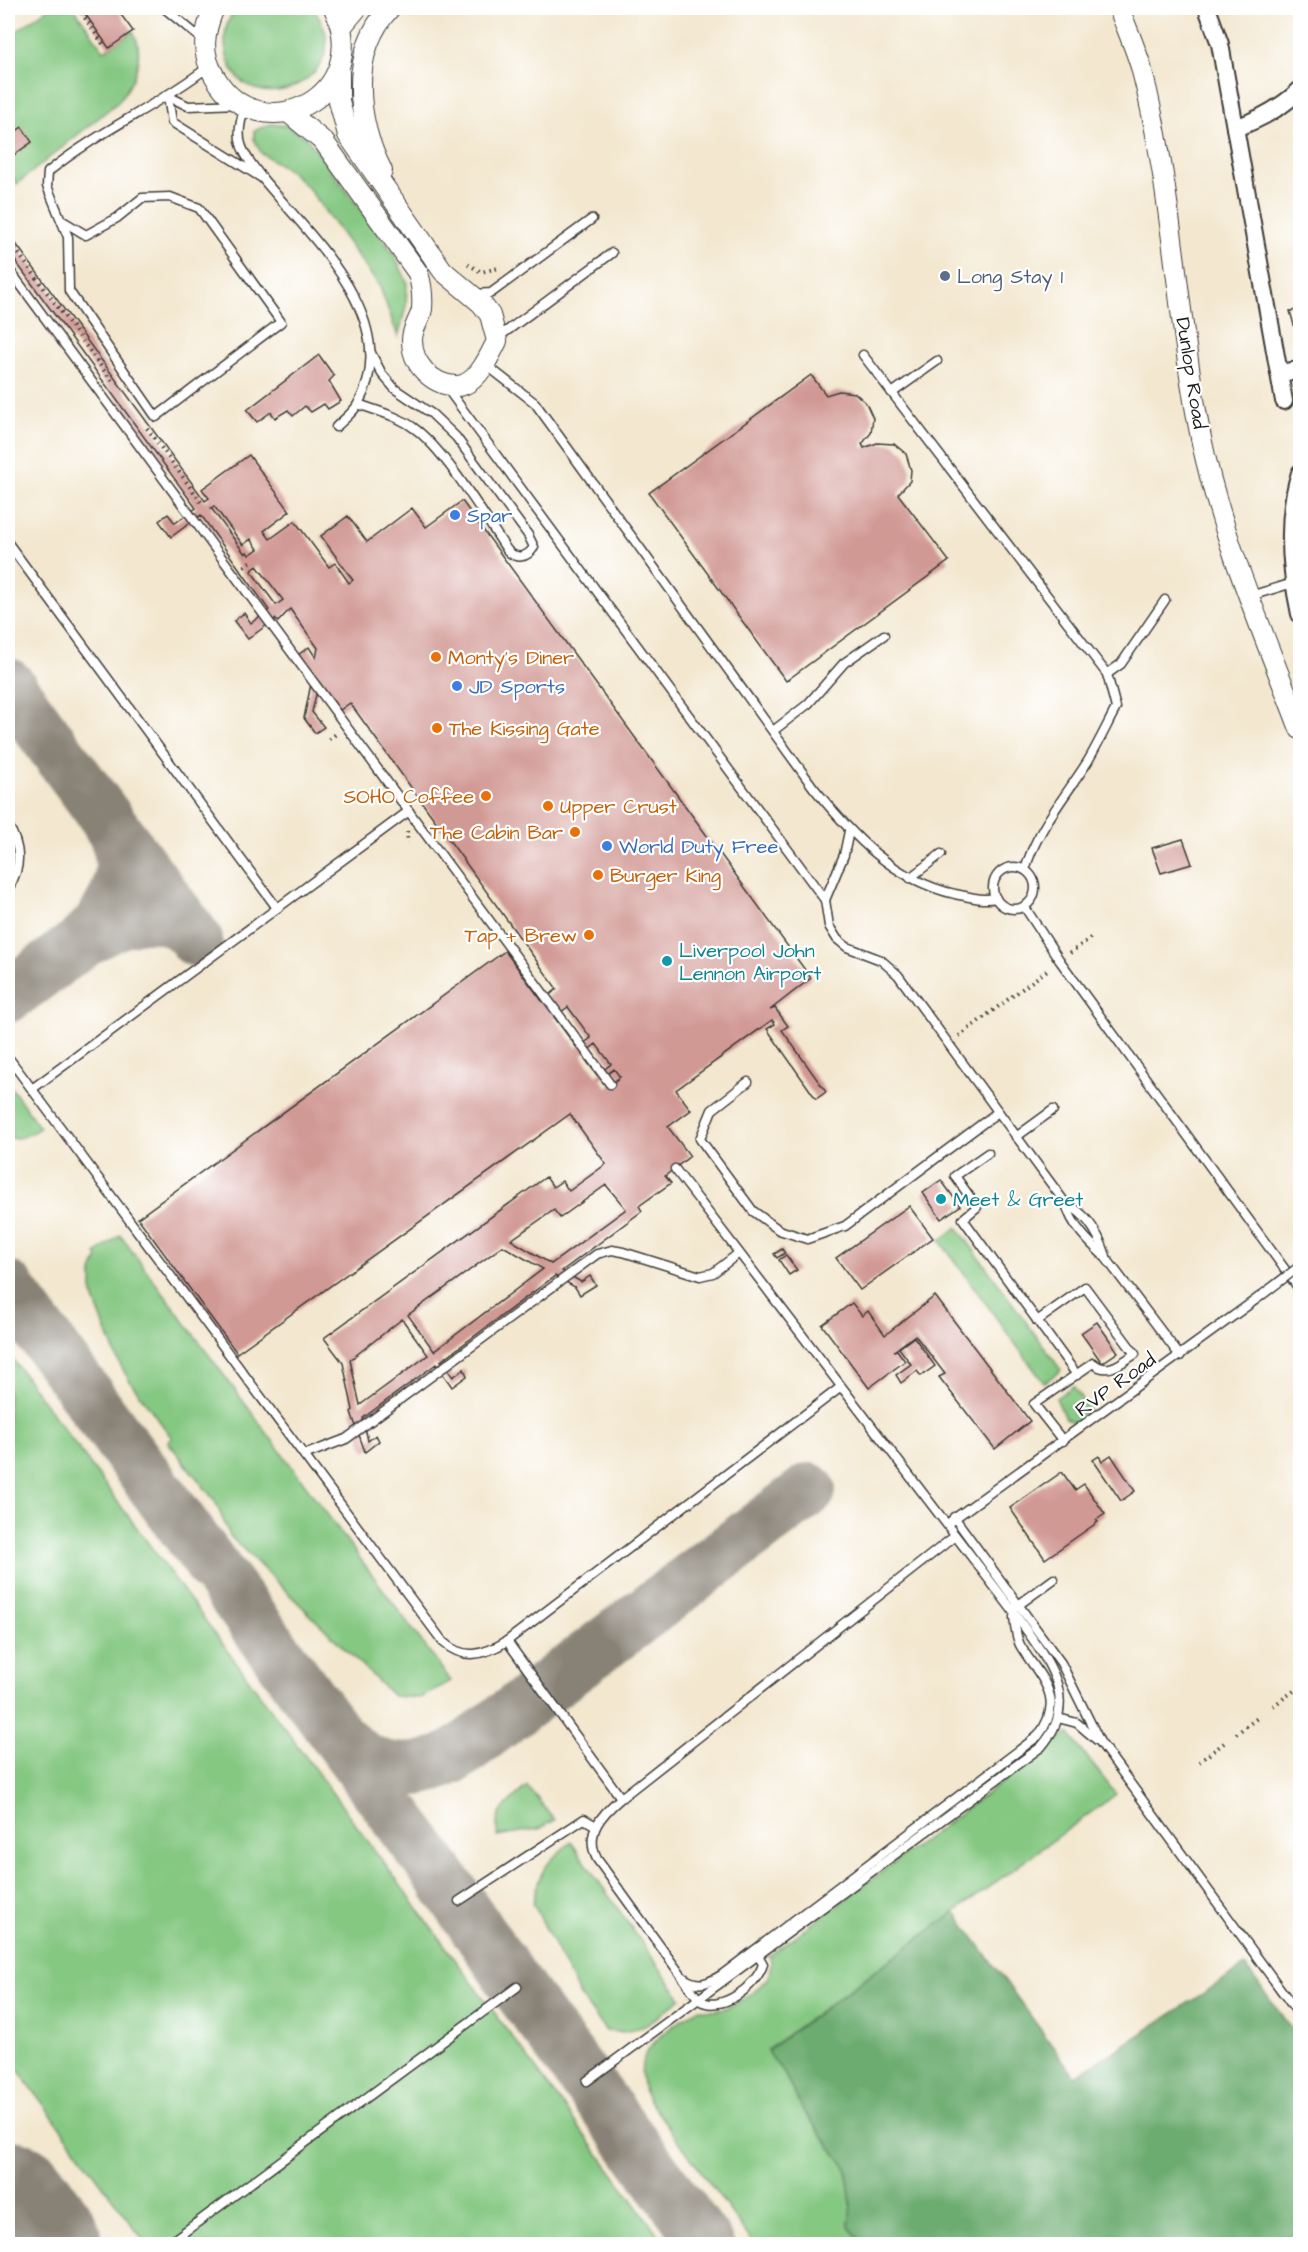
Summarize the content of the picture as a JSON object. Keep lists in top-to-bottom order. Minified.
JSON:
{"streets":{"street":["Dunlop Road"],"lane":["RVP Road"]},"places":["Long Stay 1","Spar","Monty's Diner","JD Sports","The Kissing Gate","SOHO Coffee","Upper Crust","The Cabin Bar","World Duty Free","Burger King","Tap + Brew","Liverpool John Lennon Airport","Meet & Greet"]}
